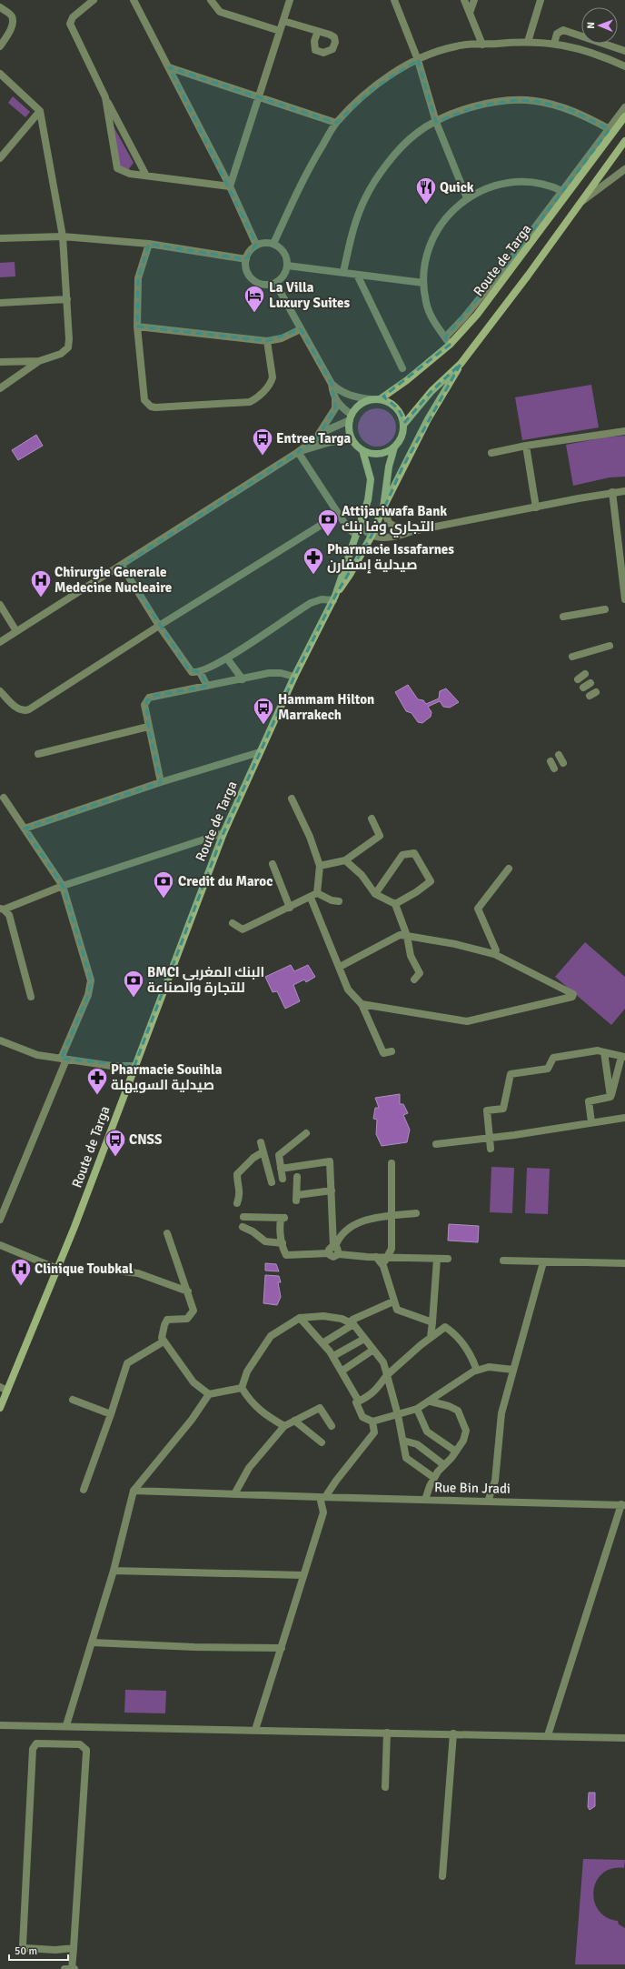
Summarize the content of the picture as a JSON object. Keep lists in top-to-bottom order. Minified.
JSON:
{"streets":{"main road":["Route de Targa"],"street":["Rue Bin Jradi"]},"places":{"restaurant":["Quick"],"hotel":["La Villa Luxury Suites"],"bus stop":["Entree Targa","Hammam Hilton Marrakech","CNSS"],"bank":["Attijariwafa Bank التجاري وفا بنك","Credit du Maroc","BMCI البنك المغربي للتجارة والصناعة"],"pharmacy":["Pharmacie Issafarnes صيدلية إسفارن","Pharmacie Souihla صيدلية السويهلة"],"hospital":["Chirurgie Generale Medecine Nucleaire","Clinique Toubkal"]},"scale_bar":"50 m","north":"left"}
